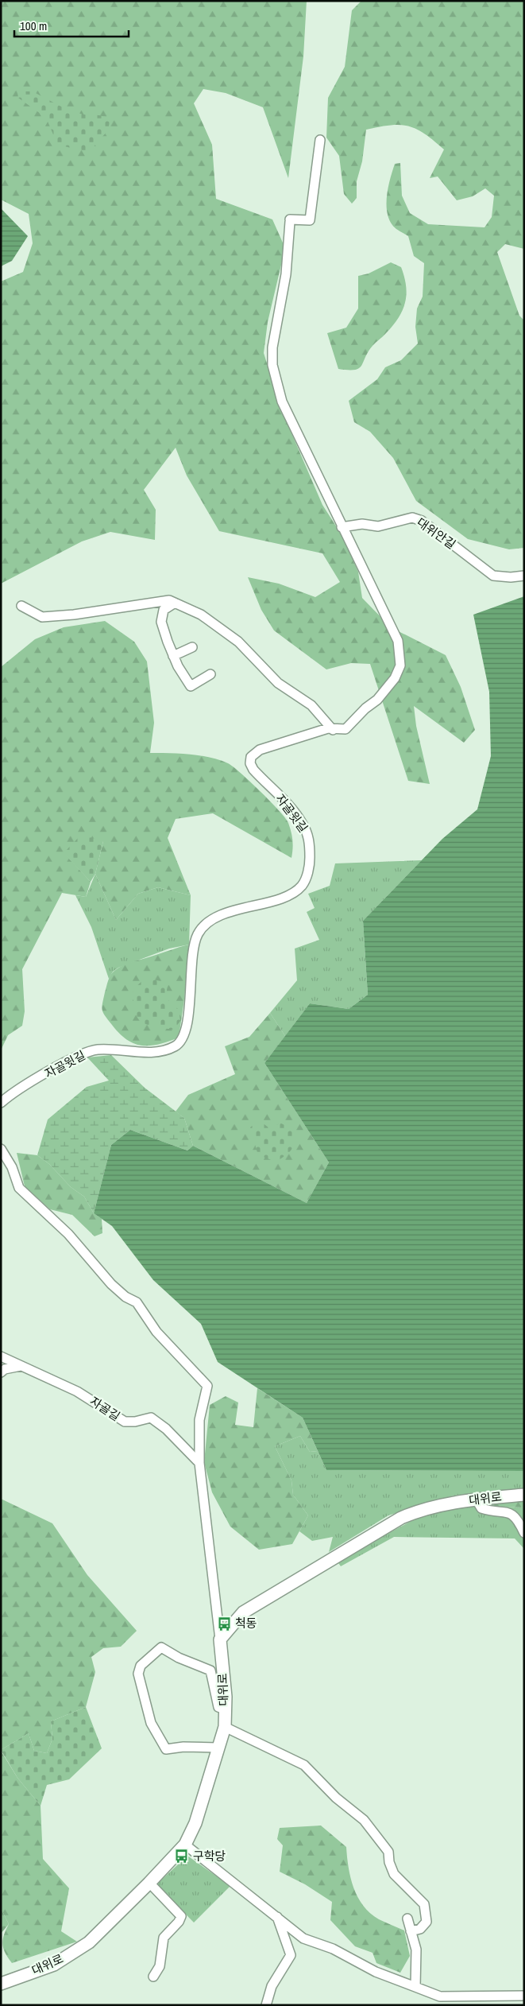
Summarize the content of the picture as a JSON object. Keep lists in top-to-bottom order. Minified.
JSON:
{"streets":{"main road":["대위로"],"street":["대위안길","자골윗길","자골길"]},"crossings":[["대위안길","자골윗길"]],"places":{"bus stop":["척동","구학당"]},"scale_bar":"100 m"}
